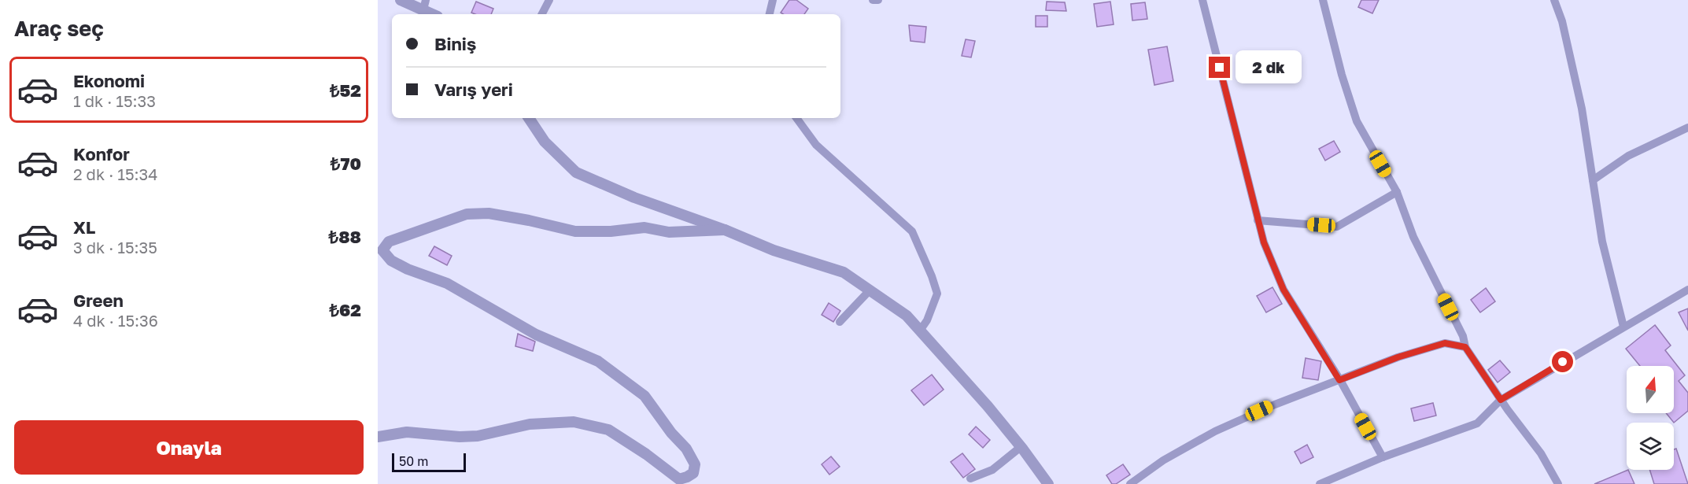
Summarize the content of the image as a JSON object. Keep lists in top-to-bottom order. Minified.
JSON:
{"scale_bar":"50 m","north":"top","page":{"heading":"Araç seç","banner":["Biniş","Varış yeri"],"bubble":"2 dk","list":[{"name":"Ekonomi","note":"1 dk · 15:33","value":"₺52"},{"name":"Konfor","note":"2 dk · 15:34","value":"₺70"},{"name":"XL","note":"3 dk · 15:35","value":"₺88"},{"name":"Green","note":"4 dk · 15:36","value":"₺62"}],"buttons":"Onayla","scale":"50 m"}}
